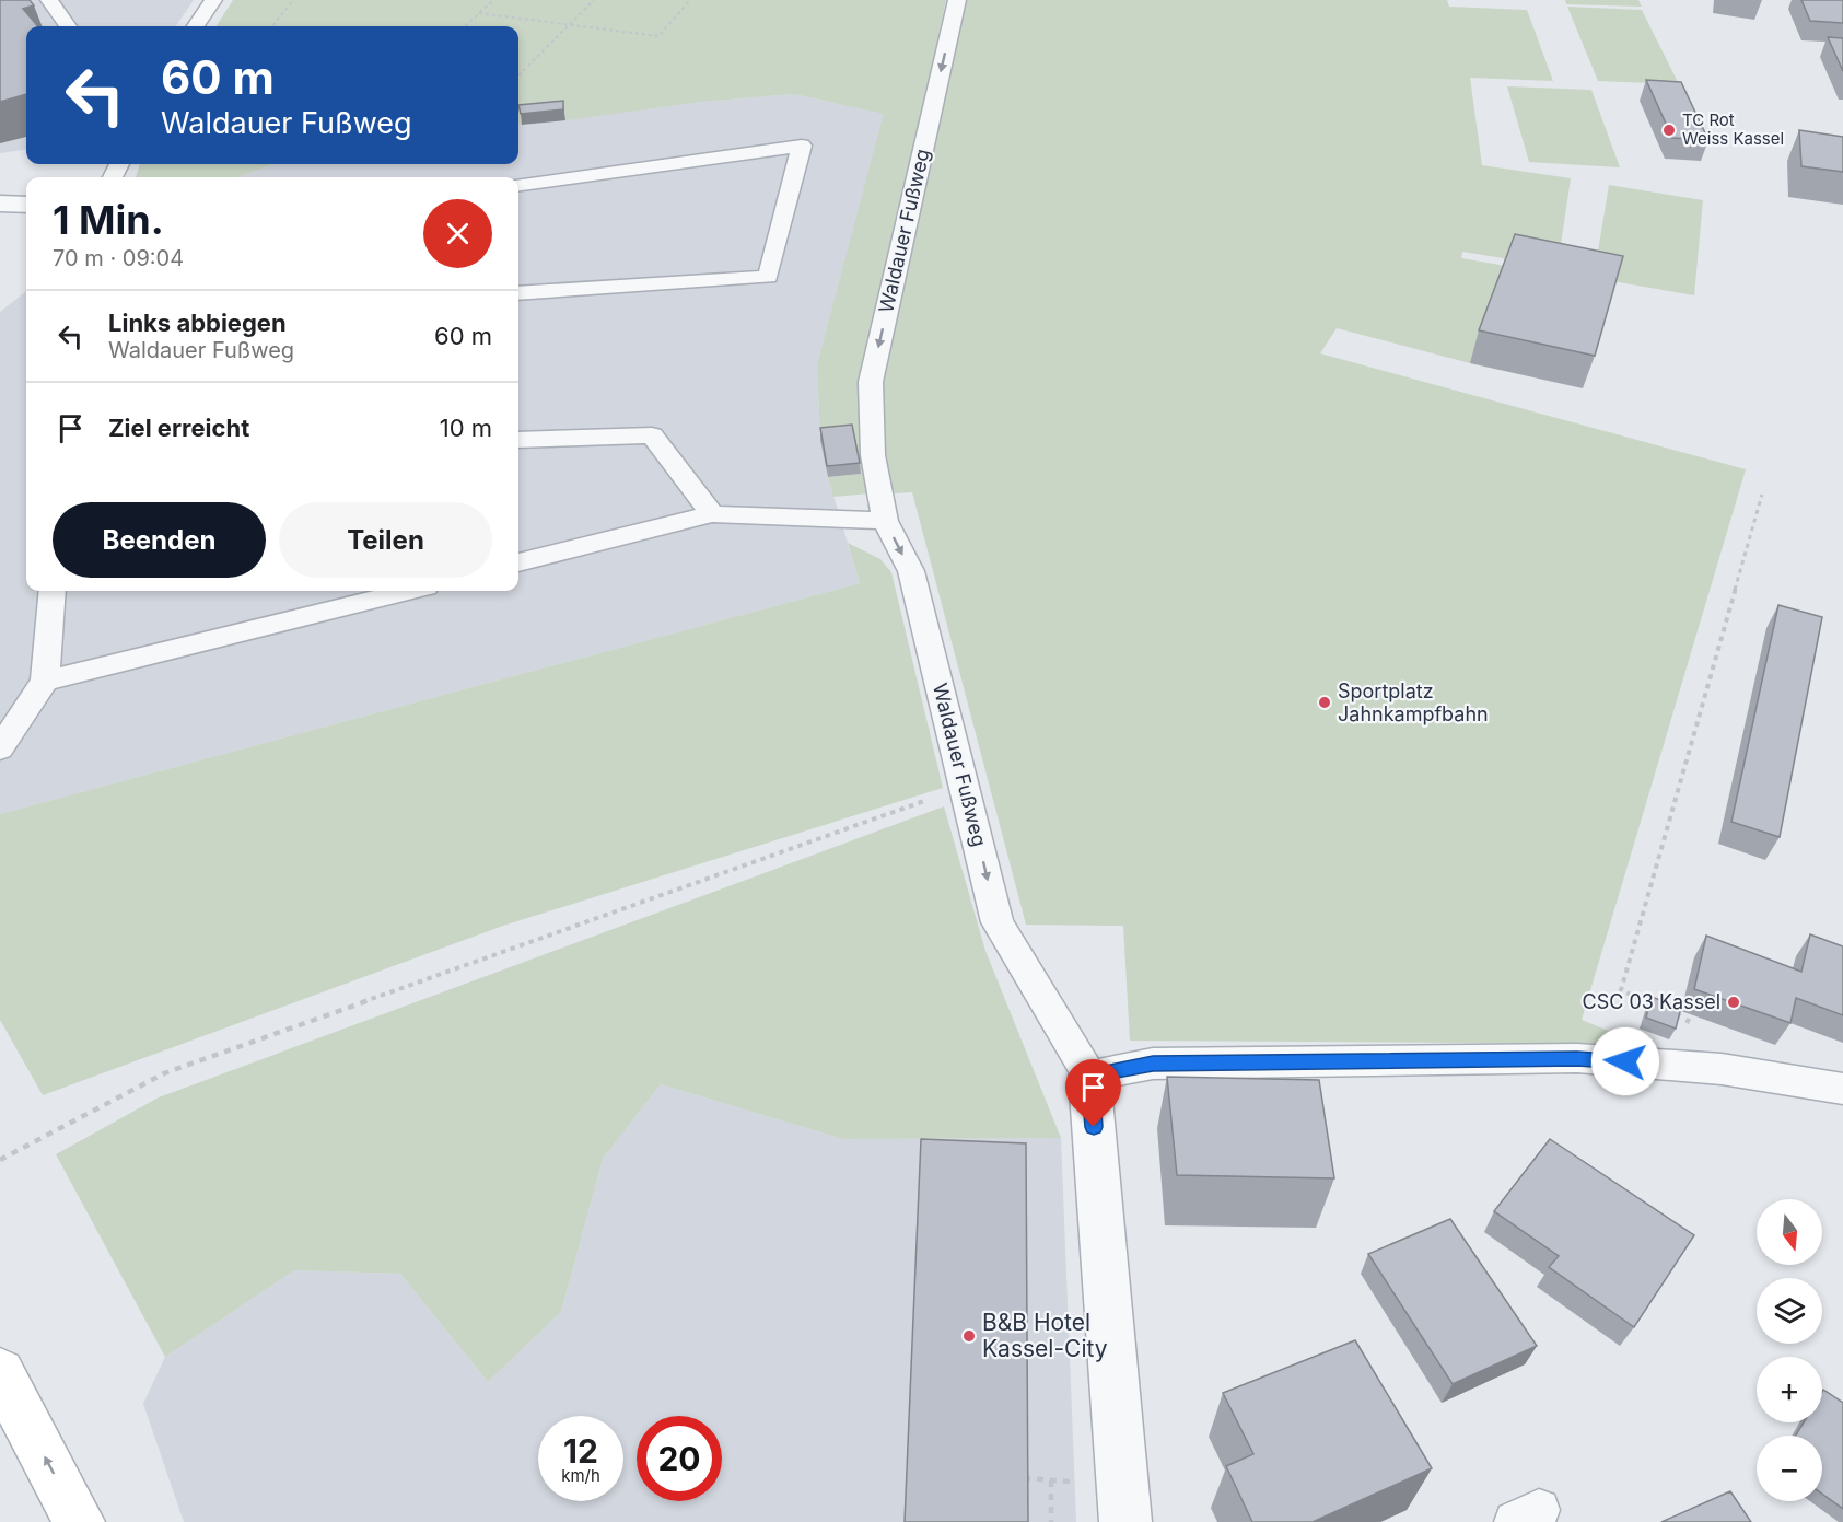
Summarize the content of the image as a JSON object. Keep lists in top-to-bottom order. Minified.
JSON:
{"streets":{"street":["Waldauer Fußweg"]},"one_way":["Waldauer Fußweg"],"places":["TC Rot Weiss Kassel","Sportplatz Jahnkampfbahn","CSC 03 Kassel","B&B Hotel Kassel-City"],"north":"bottom","page":{"turn":["60 m","Waldauer Fußweg"],"heading":["1 Min.","70 m · 09:04"],"list":[{"name":"Links abbiegen","note":"Waldauer Fußweg","value":"60 m"},{"name":"Ziel erreicht","value":"10 m"}],"buttons":["Beenden","Teilen"],"map_buttons":["+","−"],"speed":"12 km/h","limit":"20"}}
